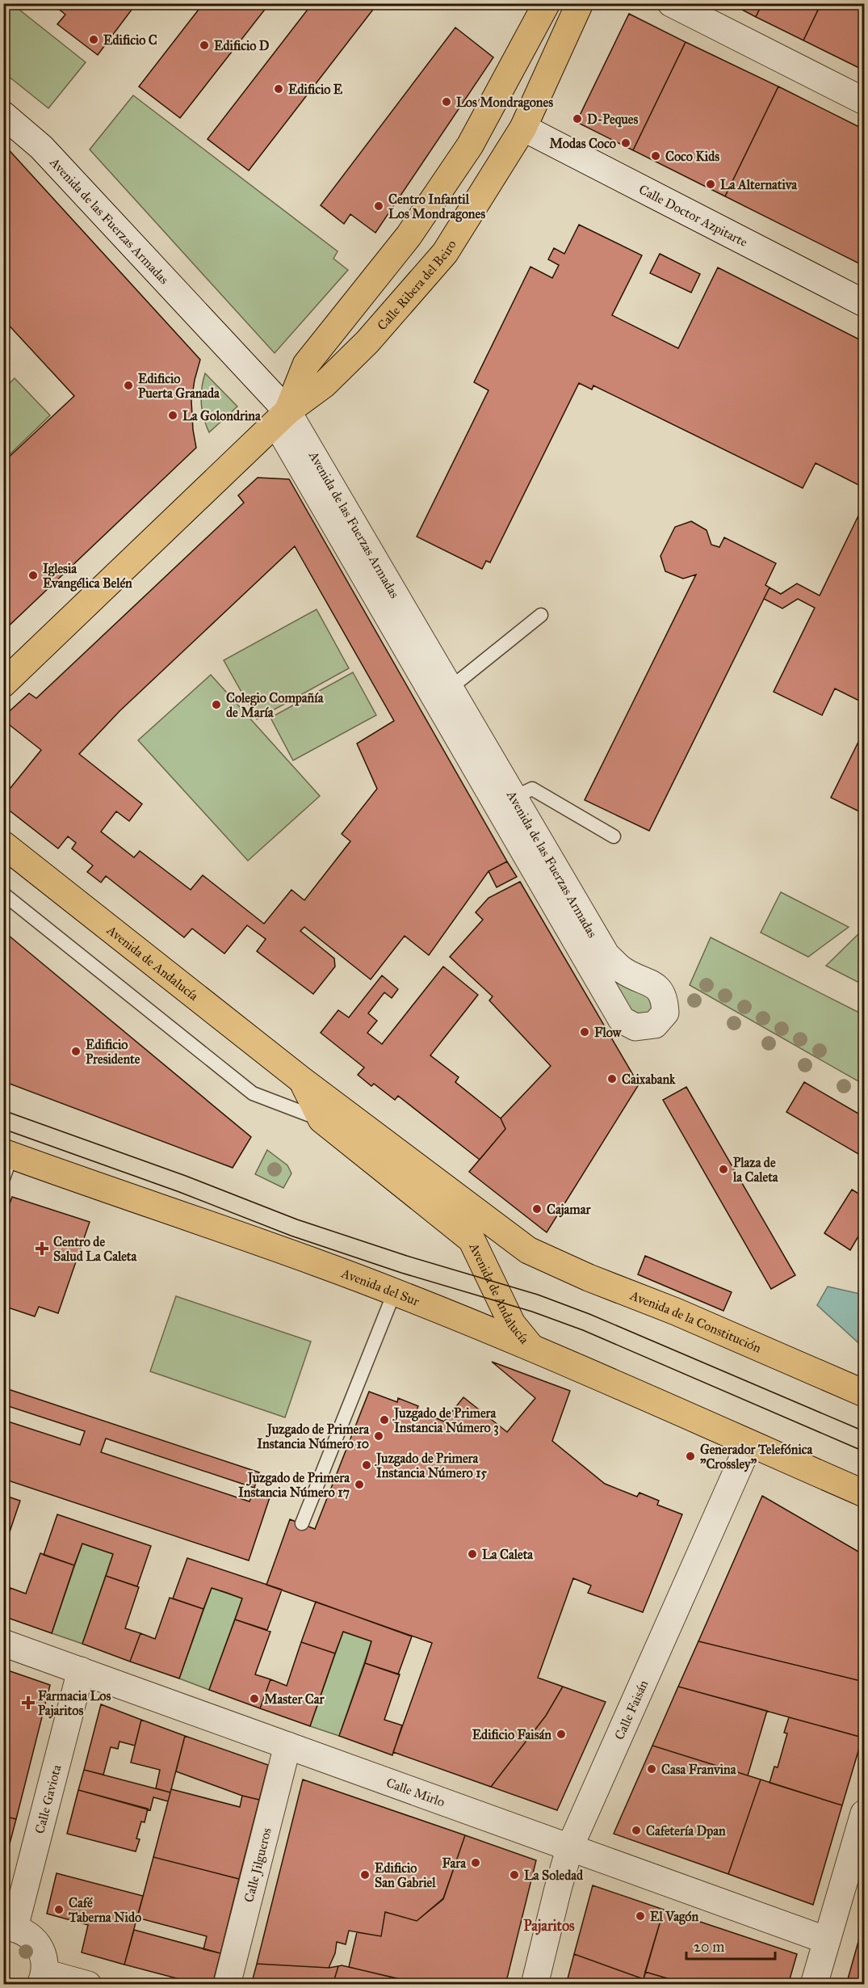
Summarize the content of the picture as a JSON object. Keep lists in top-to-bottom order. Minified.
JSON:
{"streets":{"main road":["Calle Ribera del Beiro","Avenida de Andalucía","Avenida del Sur","Avenida de la Constitución"],"street":["Calle Doctor Azpitarte","Avenida de las Fuerzas Armadas","Calle Faisán","Calle Mirlo","Calle Gaviota","Calle Jilgueros"]},"crossings":[["Calle Doctor Azpitarte","Calle Ribera del Beiro"],["Avenida de las Fuerzas Armadas","Calle Ribera del Beiro"],["Avenida de Andalucía","Avenida del Sur"],["Avenida de Andalucía","Avenida de la Constitución"],["Avenida del Sur","Calle Faisán"],["Calle Faisán","Calle Mirlo"],["Calle Mirlo","Calle Gaviota"],["Calle Mirlo","Calle Jilgueros"]],"districts":["Pajaritos"],"places":{"other":["Edificio C","Edificio D","Edificio E","Los Mondragones","D-Peques","Modas Coco","Coco Kids","La Alternativa","Centro Infantil Los Mondragones","Edificio Puerta Granada","La Golondrina","Iglesia Evangélica Belén","Colegio Compañía de María","Flow","Edificio Presidente","Caixabank","Plaza de la Caleta","Cajamar","Juzgado de Primera Instancia Número 3","Juzgado de Primera Instancia Número 10","Generador Telefónica \"Crossley\"","Juzgado de Primera Instancia Número 15","Juzgado de Primera Instancia Número 17","La Caleta","Master Car","Edificio Faisán","Casa Franvina","Cafetería Dpan","Fara","Edificio San Gabriel","La Soledad","Café Taberna Nido","El Vagón"],"health":["Centro de Salud La Caleta","Farmacia Los Pajaritos"]},"scale_bar":"20 m"}
